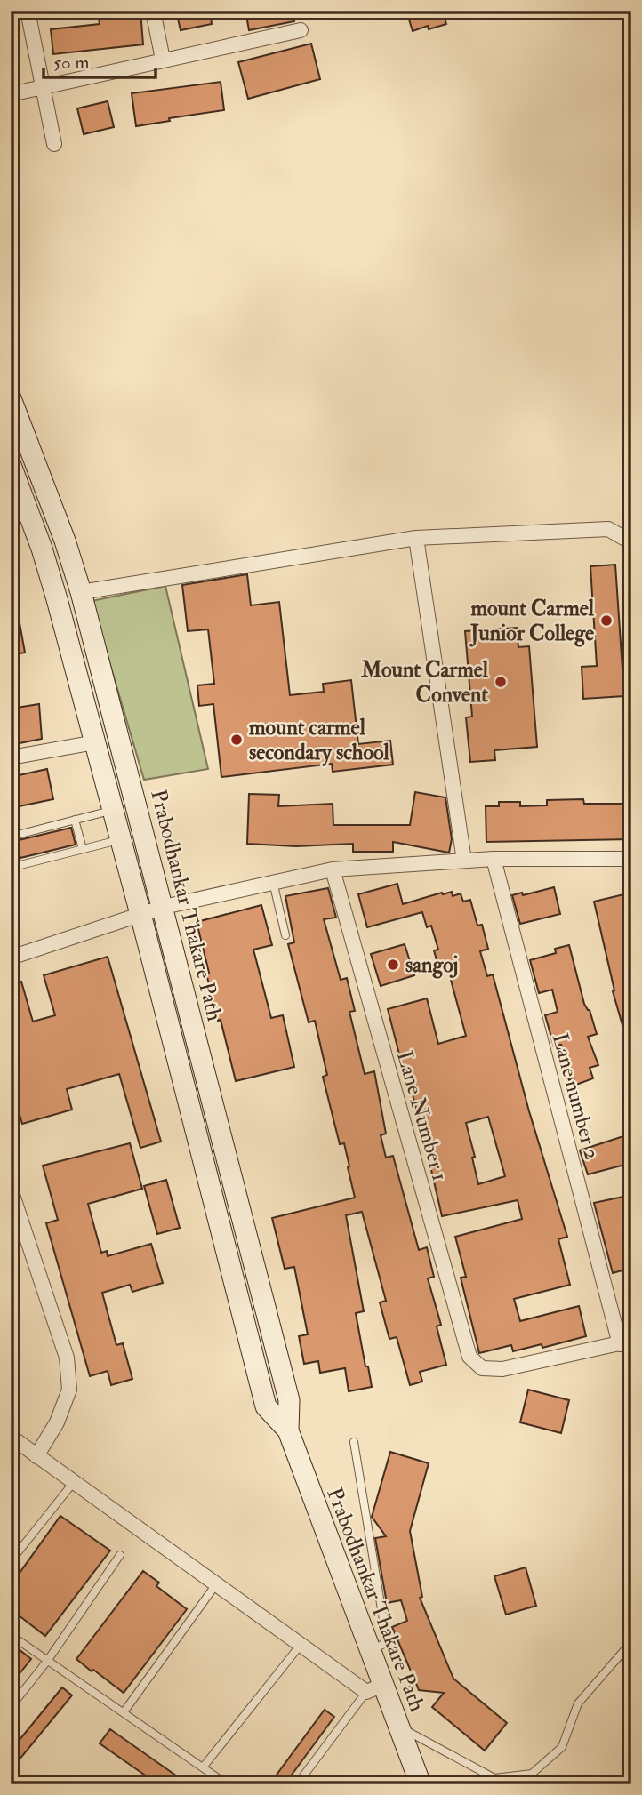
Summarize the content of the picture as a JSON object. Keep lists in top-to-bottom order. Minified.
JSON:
{"streets":{"main road":["Prabodhankar Thakare Path"],"street":["Lane number 2","Lane Number 1"]},"crossings":[["Lane number 2","Lane Number 1"]],"places":["mount Carmel Junior College","Mount Carmel Convent","mount carmel secondary school","sangoj"],"scale_bar":"50 m"}
